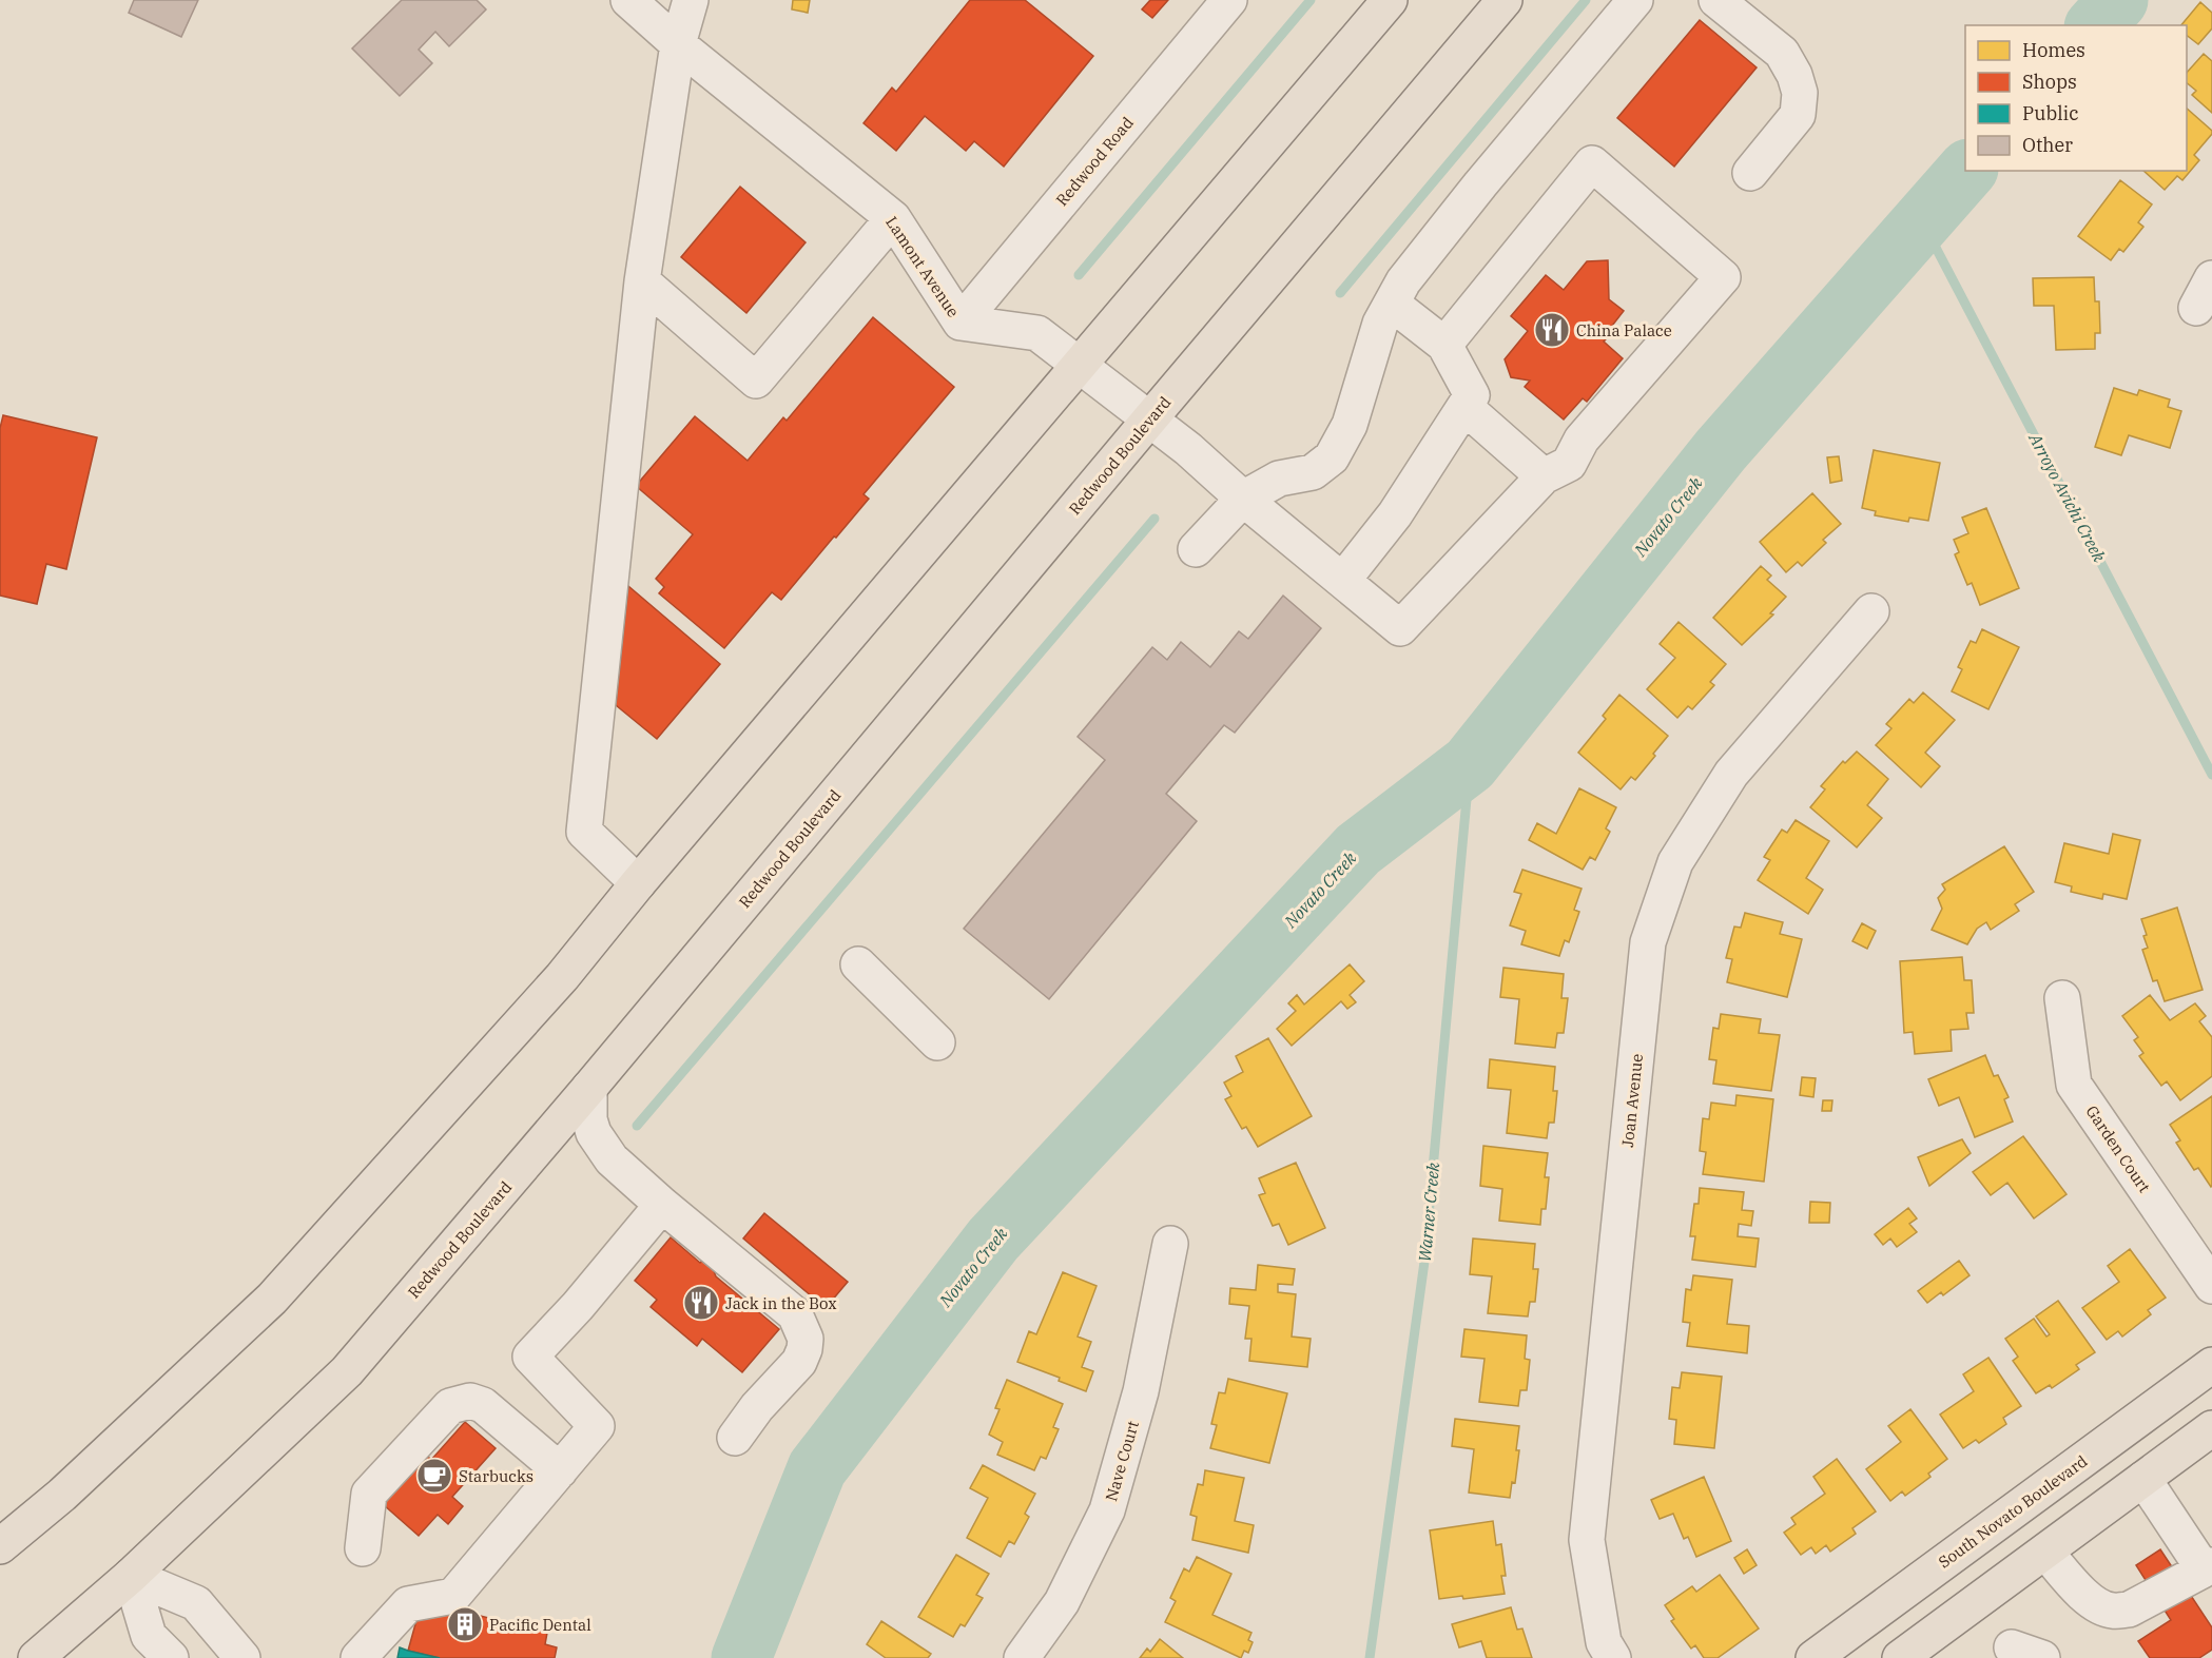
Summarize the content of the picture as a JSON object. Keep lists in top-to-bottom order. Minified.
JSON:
{"streets":{"main road":["Redwood Boulevard","South Novato Boulevard"],"street":["Redwood Road","Lamont Avenue","Joan Avenue","Garden Court","Nave Court"]},"crossings":[["Redwood Road","Lamont Avenue"],["Lamont Avenue","Redwood Boulevard"]],"water":["Arroyo Avichi Creek","Novato Creek","Warner Creek"],"places":{"restaurant":["China Palace","Jack in the Box"],"cafe":["Starbucks"],"building":["Pacific Dental"]},"legend":["Homes","Shops","Public","Other"]}
